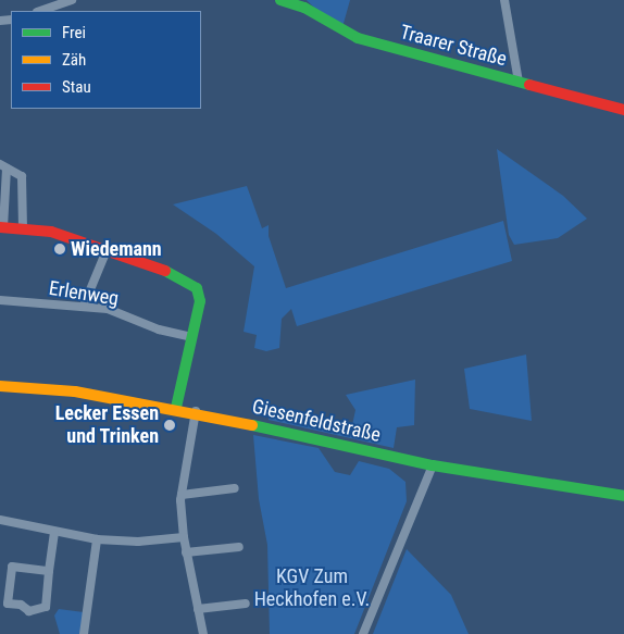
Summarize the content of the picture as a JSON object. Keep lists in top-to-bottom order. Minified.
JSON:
{"streets":{"street":["Traarer Straße","Erlenweg","Giesenfeldstraße"]},"parks":["KGV Zum Heckhofen e.V."],"places":["Wiedemann","Lecker Essen und Trinken"],"legend":["Frei","Zäh","Stau"]}
